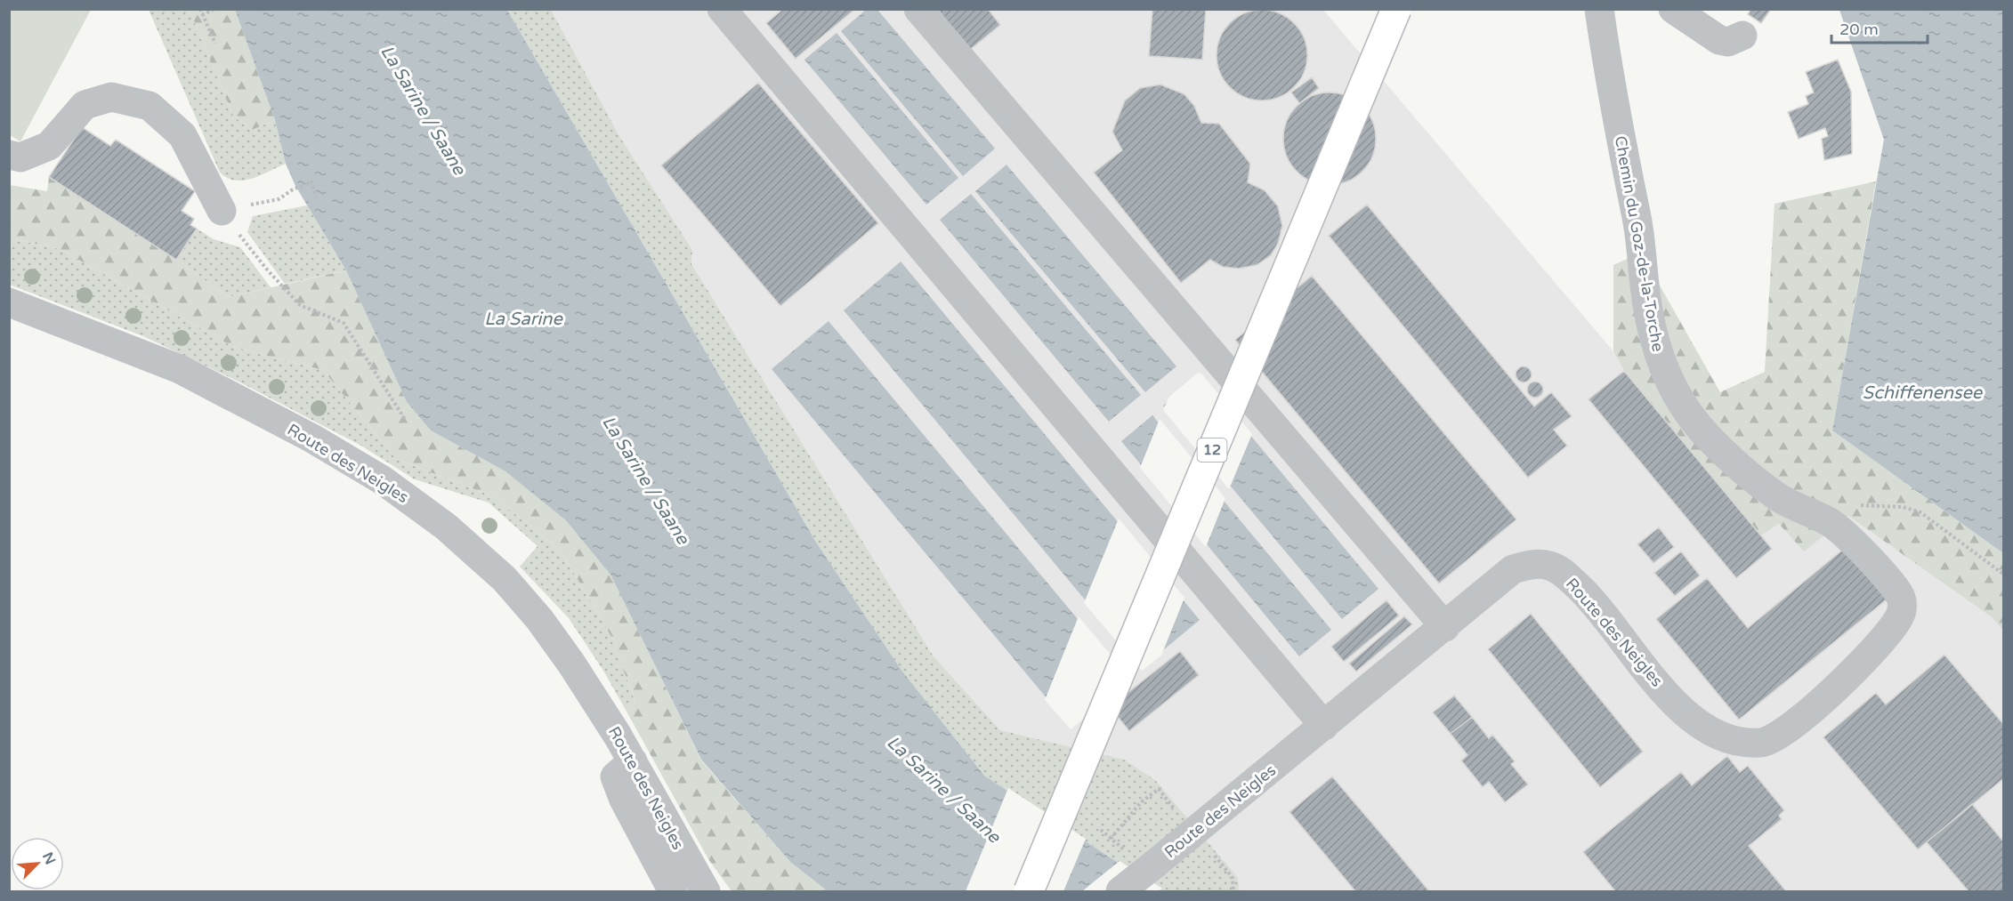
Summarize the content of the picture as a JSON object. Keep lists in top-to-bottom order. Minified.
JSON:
{"streets":{"main road":["12"],"street":["Chemin du Goz-de-la-Torche","Route des Neigles"]},"crossings":[["Chemin du Goz-de-la-Torche","Route des Neigles"]],"water":["La Sarine / Saane","La Sarine","Schiffenensee"],"scale_bar":"20 m","north":"top right"}
